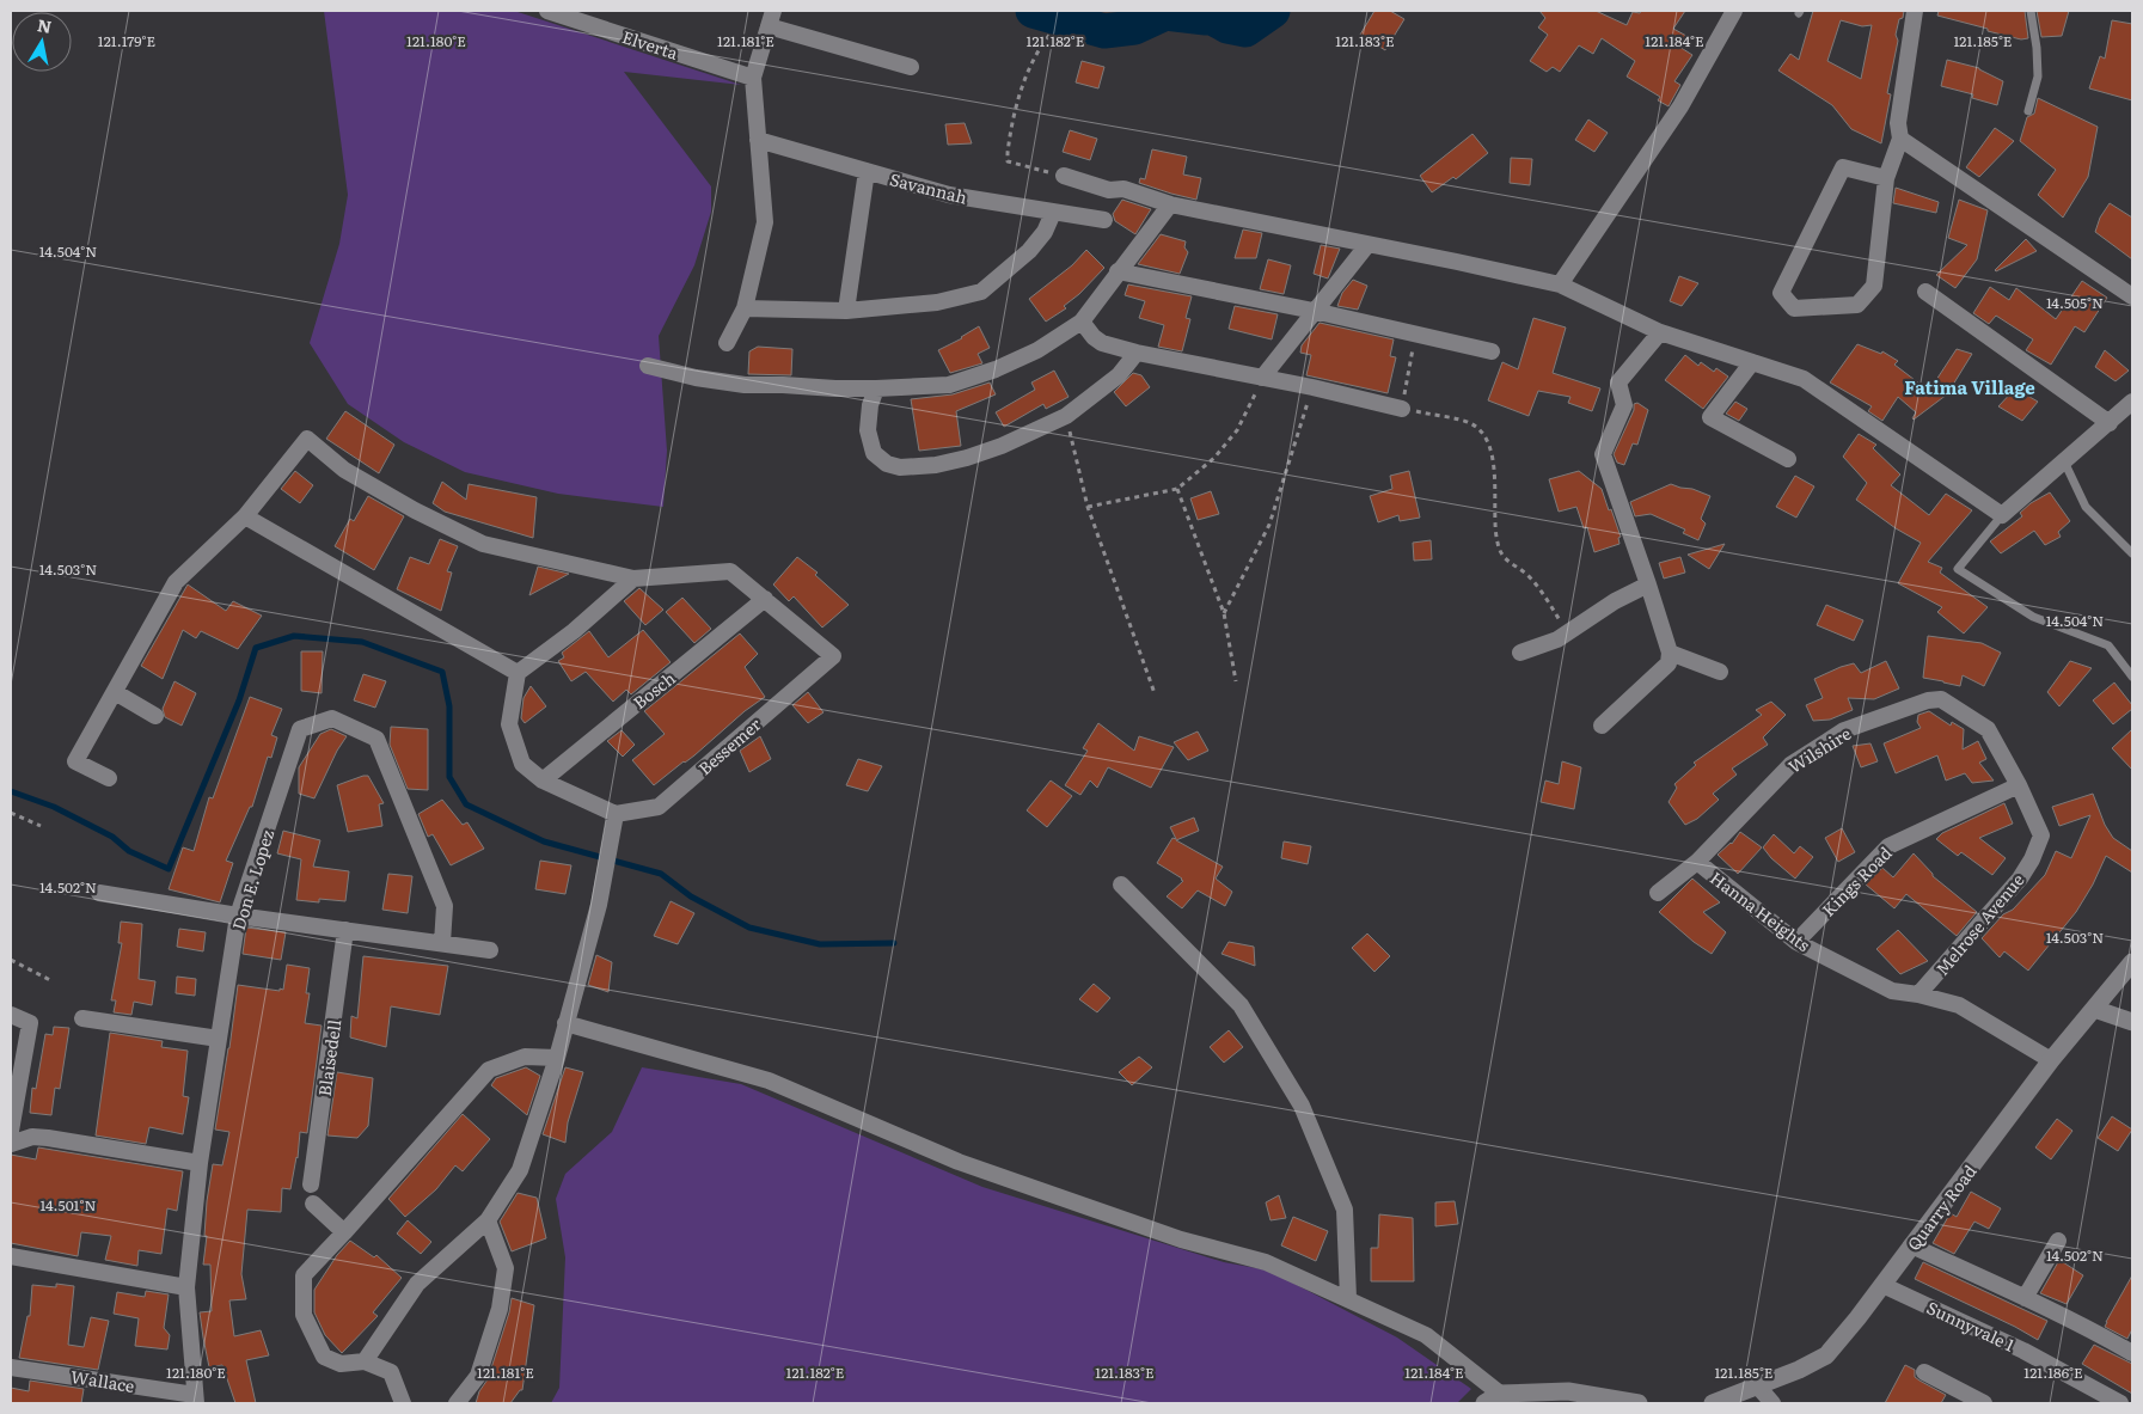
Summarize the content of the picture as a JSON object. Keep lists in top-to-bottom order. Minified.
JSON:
{"streets":{"street":["Elverta","Savannah","Bosch","Bessemer","Wilshire","Don E. Lopez","Kings Road","Hanna Heights","Melrose Avenue","Blaisedell","Quarry Road","Sunnyvale 1","Wallace"]},"crossings":[["Bosch","Bessemer"],["Wilshire","Kings Road"],["Wilshire","Hanna Heights"],["Wilshire","Melrose Avenue"],["Don E. Lopez","Wallace"],["Kings Road","Hanna Heights"],["Kings Road","Melrose Avenue"],["Hanna Heights","Melrose Avenue"],["Hanna Heights","Quarry Road"],["Quarry Road","Sunnyvale 1"]],"districts":["Fatima Village"],"north":"top","coordinates":["121.179°E","121.180°E","121.181°E","121.182°E","121.183°E","121.184°E","121.185°E","14.504°N","14.505°N","14.503°N","14.502°N","14.501°N","121.186°E"]}
